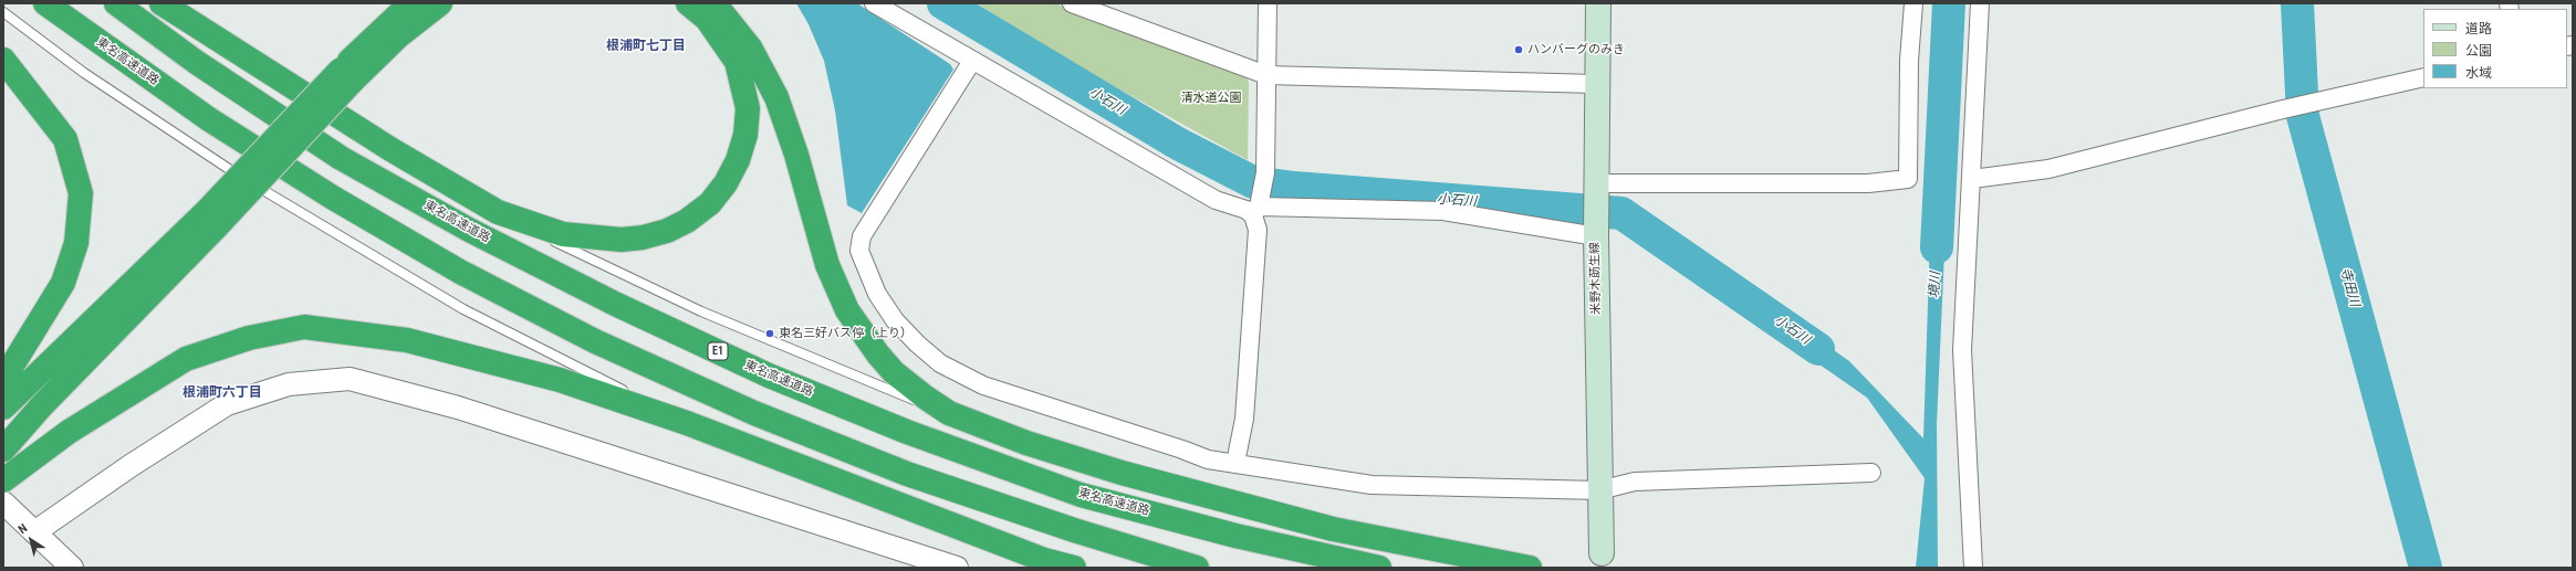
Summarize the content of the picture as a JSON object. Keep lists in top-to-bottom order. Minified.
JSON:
{"streets":{"highway":["東名高速道路","E1"],"main road":["米野木莇生線"]},"districts":["根浦町七丁目","根浦町六丁目"],"water":["小石川","境川","寺田川"],"parks":["清水道公園"],"places":["ハンバーグのみき","東名三好バス停（上り）"],"legend":["道路","公園","水域"],"north":"top left"}
